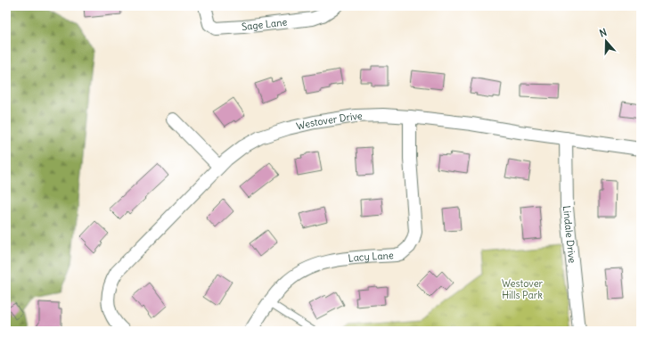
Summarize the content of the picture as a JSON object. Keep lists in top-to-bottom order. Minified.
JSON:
{"streets":{"street":["Sage Lane","Westover Drive","Lindale Drive","Lacy Lane"]},"crossings":[["Westover Drive","Lindale Drive"],["Westover Drive","Lacy Lane"]],"parks":["Westover Hills Park"],"north":"top"}
